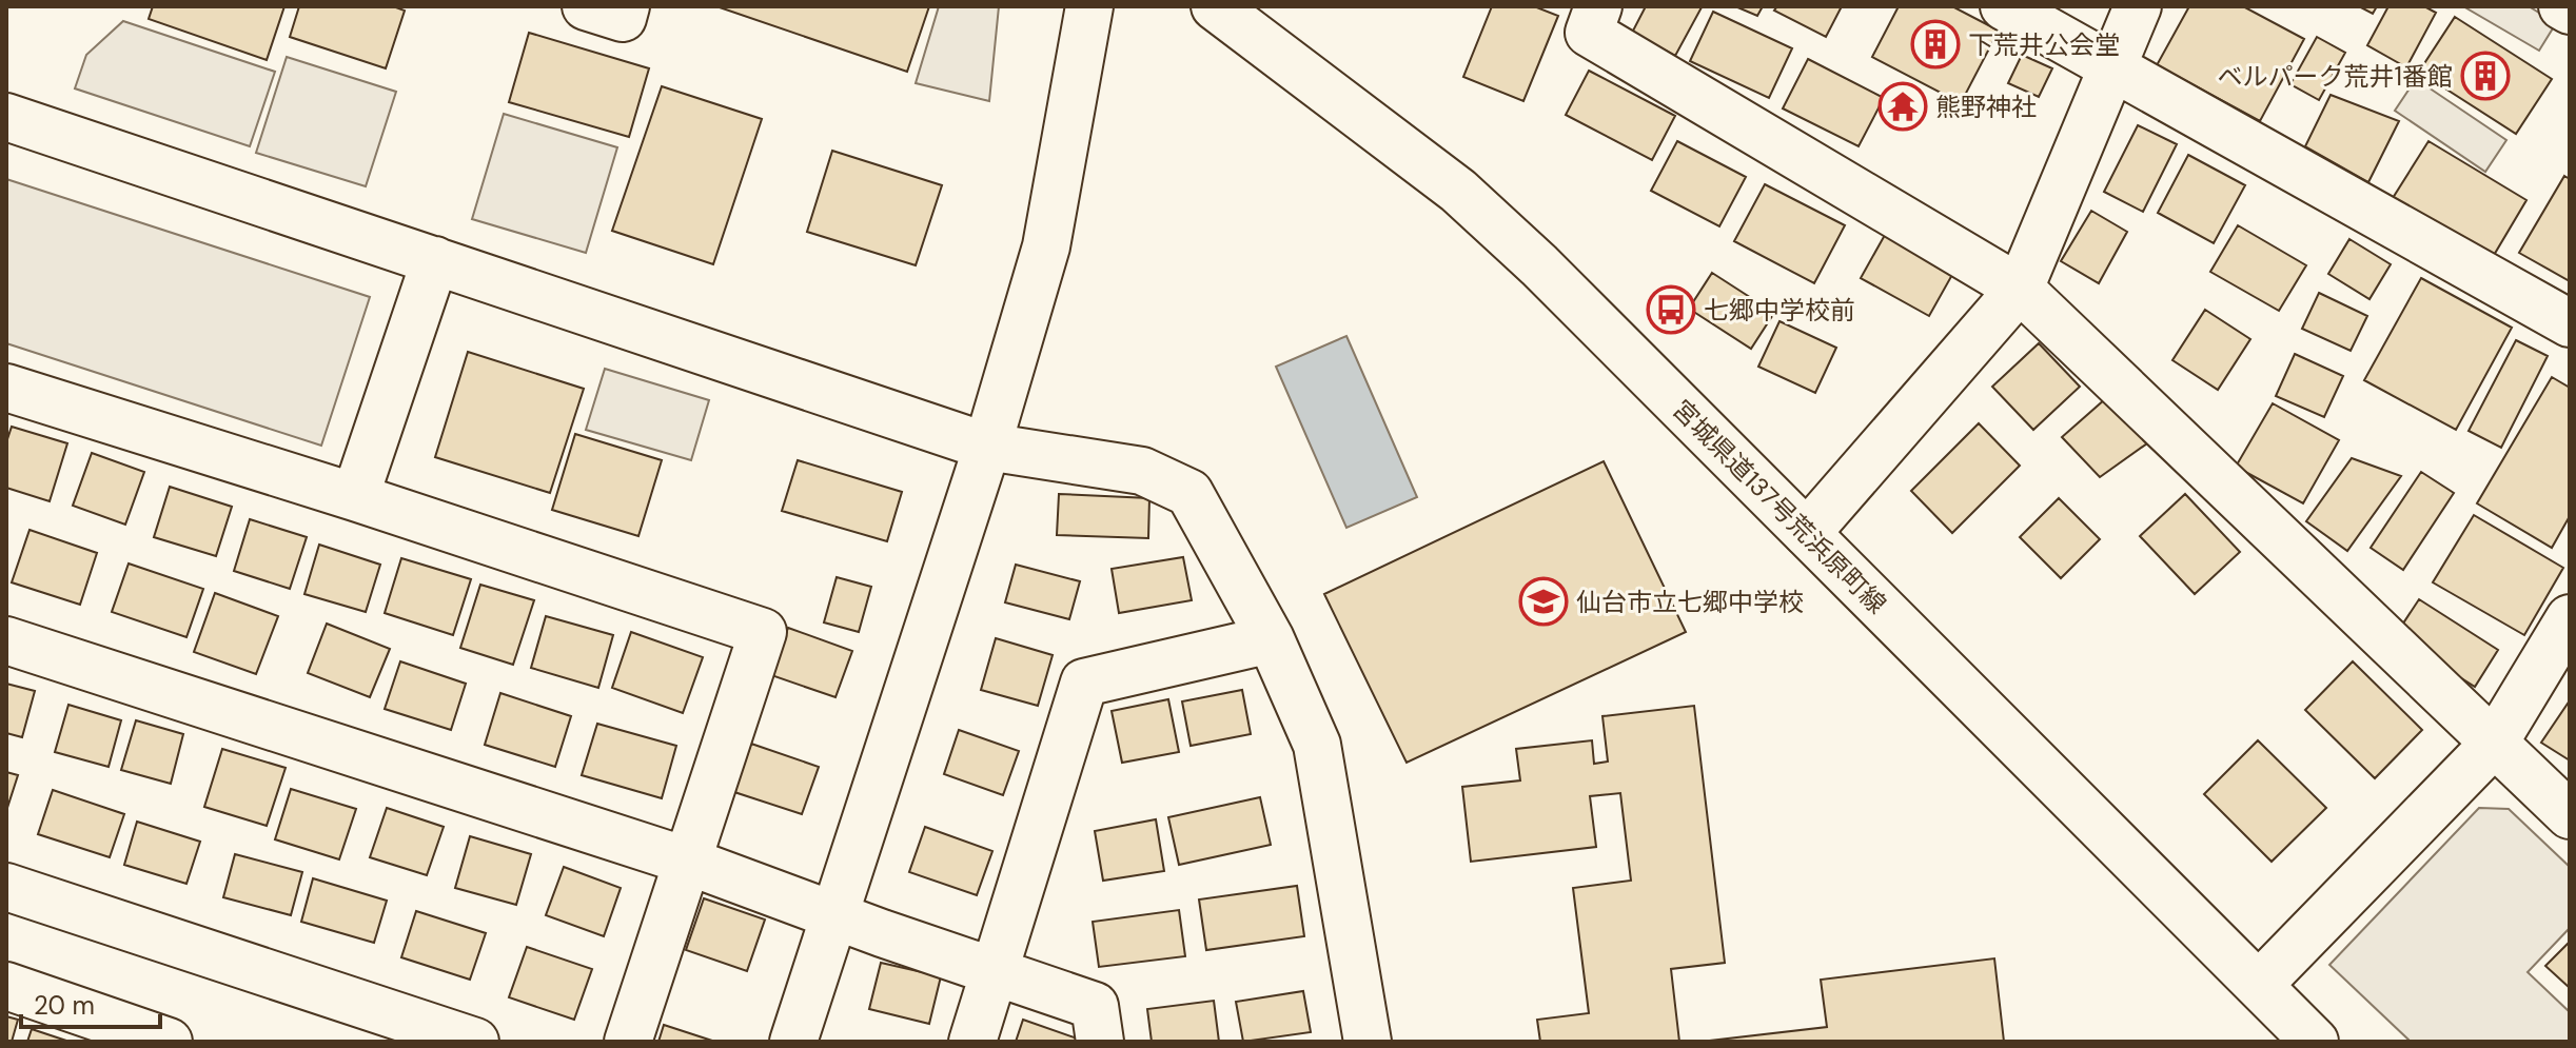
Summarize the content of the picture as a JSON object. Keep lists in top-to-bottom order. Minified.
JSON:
{"streets":{"street":["宮城県道137号荒浜原町線"]},"places":{"building":["下荒井公会堂","ベルパーク荒井1番館"],"temple":["熊野神社"],"bus stop":["七郷中学校前"],"school or university":["仙台市立七郷中学校"]},"scale_bar":"20 m"}
